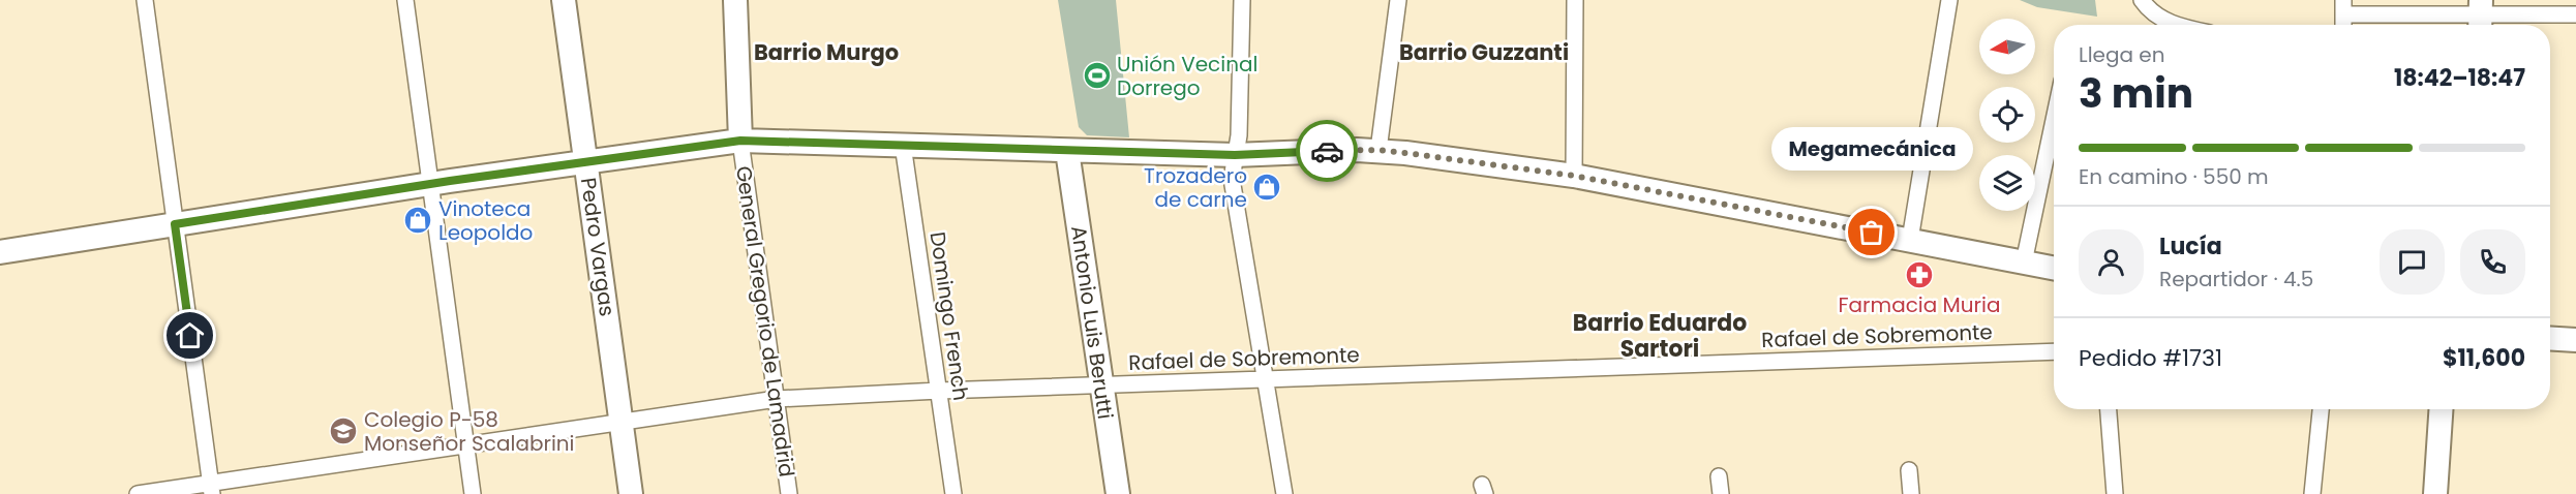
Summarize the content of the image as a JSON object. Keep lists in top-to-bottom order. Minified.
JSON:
{"streets":{"street":["Pedro Vargas","Domingo French","General Gregorio de Lamadrid","Antonio Luis Berutti","Rafael de Sobremonte"]},"crossings":[["Pedro Vargas","Rafael de Sobremonte"],["Domingo French","Rafael de Sobremonte"],["General Gregorio de Lamadrid","Rafael de Sobremonte"],["Antonio Luis Berutti","Rafael de Sobremonte"]],"districts":["Barrio Murgo","Barrio Guzzanti","Barrio Eduardo Sartori"],"places":{"sports":["Unión Vecinal Dorrego"],"shop":["Trozadero de carne","Vinoteca Leopoldo"],"other":["Megamecánica"],"pharmacy":["Farmacia Muria"],"school or university":["Colegio P-58 Monseñor Scalabrini"]},"north":"left","page":{"heading":["3 min","Llega en","18:42–18:47"],"panel":["Lucía","Repartidor · 4.5","Pedido #1731","$11,600"],"bubble":"Megamecánica","bar":"En camino · 550 m"}}
